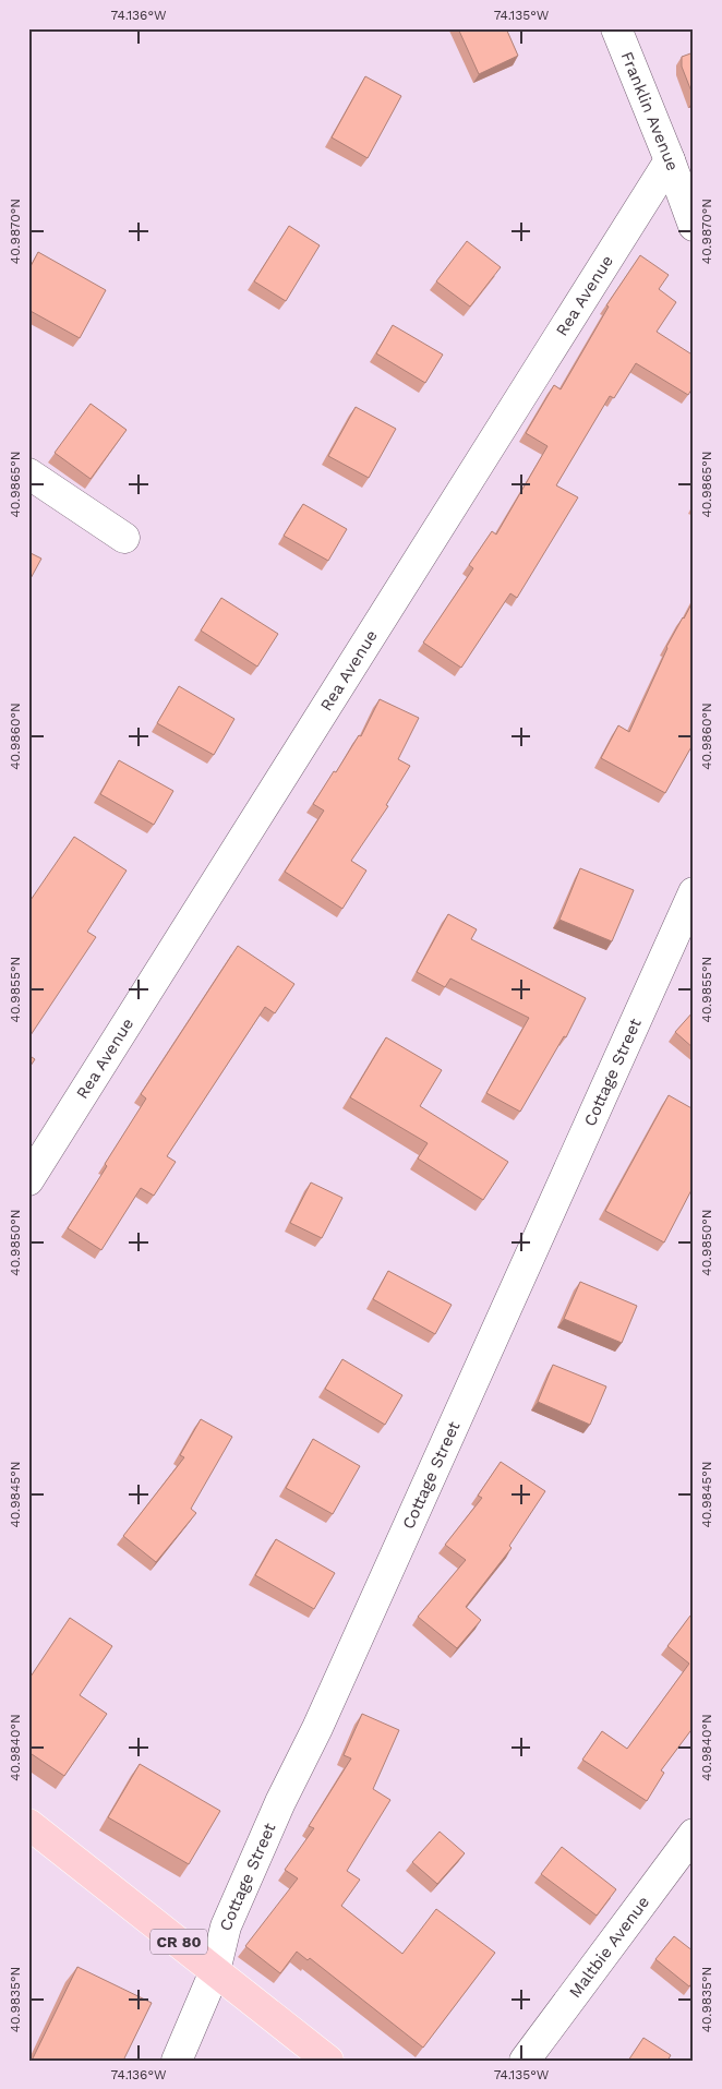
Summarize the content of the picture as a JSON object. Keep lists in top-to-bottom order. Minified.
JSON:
{"streets":{"main road":["CR 80"],"street":["Franklin Avenue","Rea Avenue","Cottage Street","Maltbie Avenue"]},"crossings":[["Franklin Avenue","Rea Avenue"],["Cottage Street","CR 80"]],"coordinates":["74.136°W","74.135°W","40.9870°N","40.9865°N","40.9860°N","40.9855°N","40.9850°N","40.9845°N","40.9840°N","40.9835°N"]}
